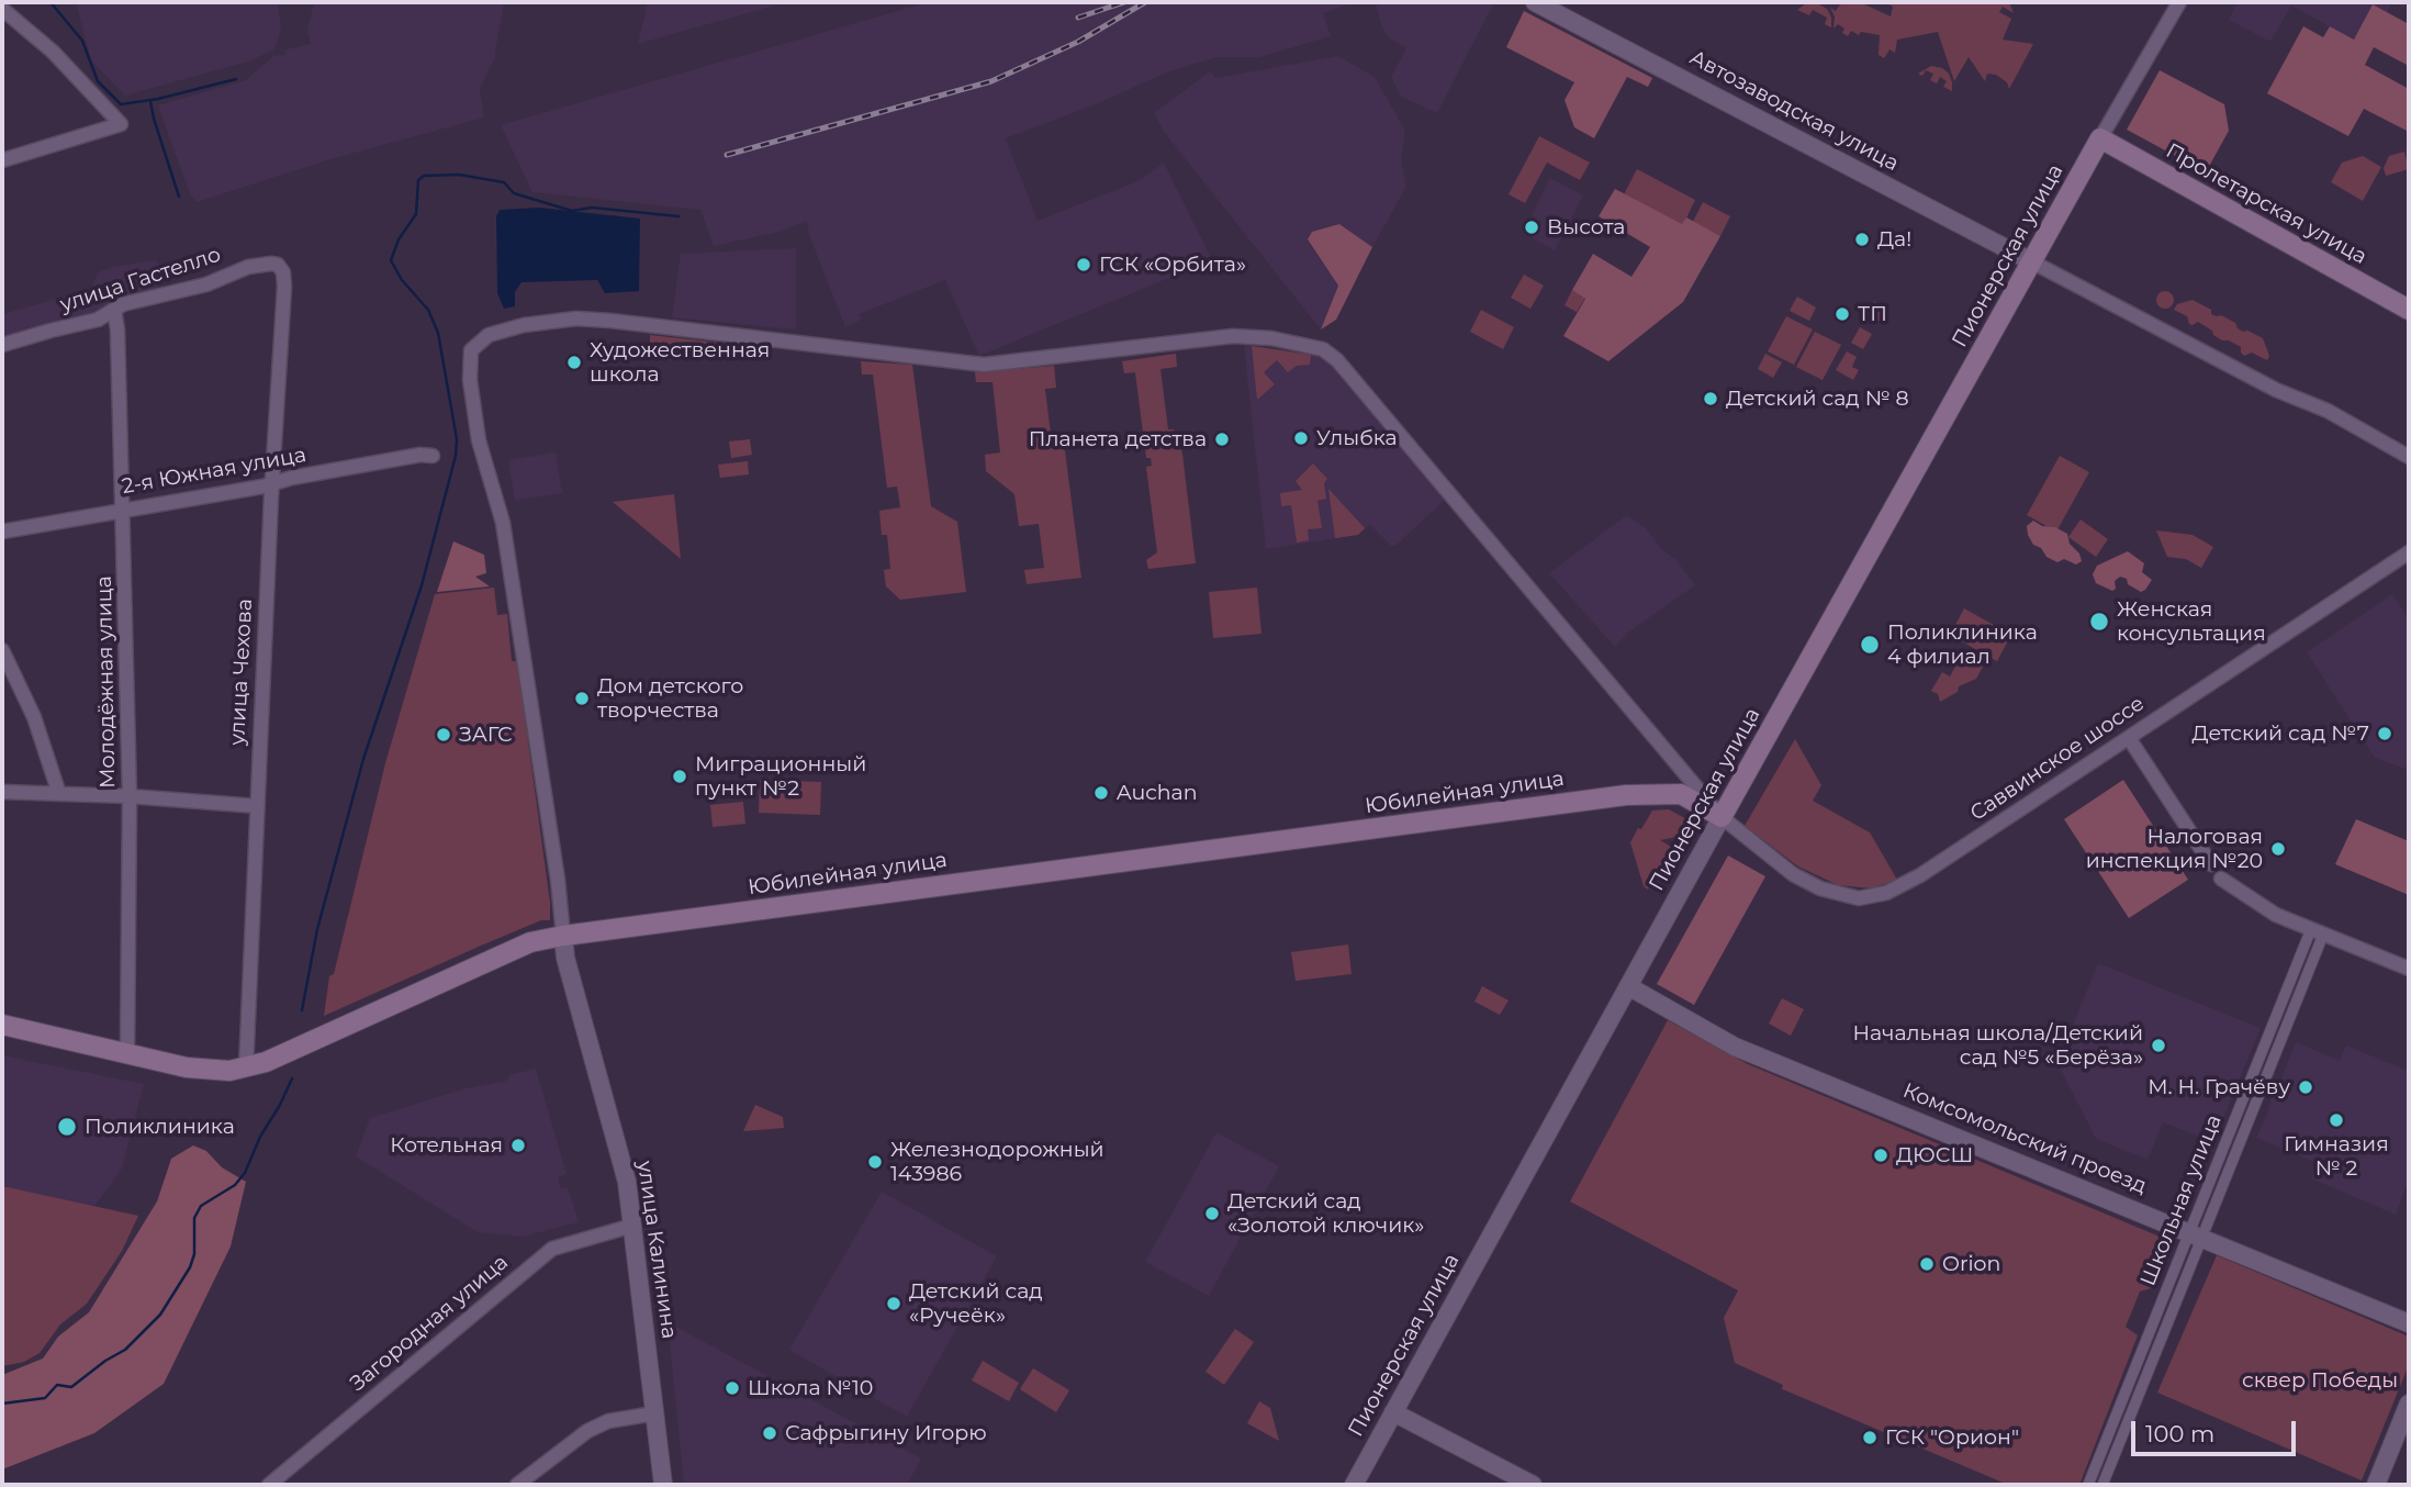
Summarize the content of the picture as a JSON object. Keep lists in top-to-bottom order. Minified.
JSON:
{"streets":{"main road":["Пролетарская улица","Пионерская улица","Юбилейная улица"],"street":["Автозаводская улица","улица Гастелло","2-я Южная улица","улица Чехова","Молодёжная улица","Саввинское шоссе","Комсомольский проезд","Школьная улица","улица Калинина","Загородная улица"]},"crossings":[["Автозаводская улица","Пионерская улица"],["Пролетарская улица","Пионерская улица"],["Пионерская улица","Саввинское шоссе"],["Пионерская улица","Комсомольский проезд"],["улица Гастелло","улица Чехова"],["улица Гастелло","Молодёжная улица"],["2-я Южная улица","улица Чехова"],["2-я Южная улица","Молодёжная улица"],["улица Чехова","Юбилейная улица"],["Молодёжная улица","Юбилейная улица"],["Юбилейная улица","улица Калинина"],["Комсомольский проезд","Школьная улица"],["улица Калинина","Загородная улица"]],"parks":["сквер Победы"],"places":["Высота","Да!","ГСК «Орбита»","ТП","Художественная школа","Детский сад № 8","Улыбка","Планета детства","Женская консультация","Поликлиника 4 филиал","Дом детского творчества","Детский сад №7","ЗАГС","Миграционный пункт №2","Auchan","Налоговая инспекция №20","Начальная школа/Детский сад №5 «Берёза»","М. Н. Грачёву","Гимназия № 2","Поликлиника","Котельная","ДЮСШ","Железнодорожный 143986","Детский сад «Золотой ключик»","Orion","Детский сад «Ручеёк»","Школа №10","Сафрыгину Игорю","ГСК \"Орион\""],"scale_bar":"100 m"}
